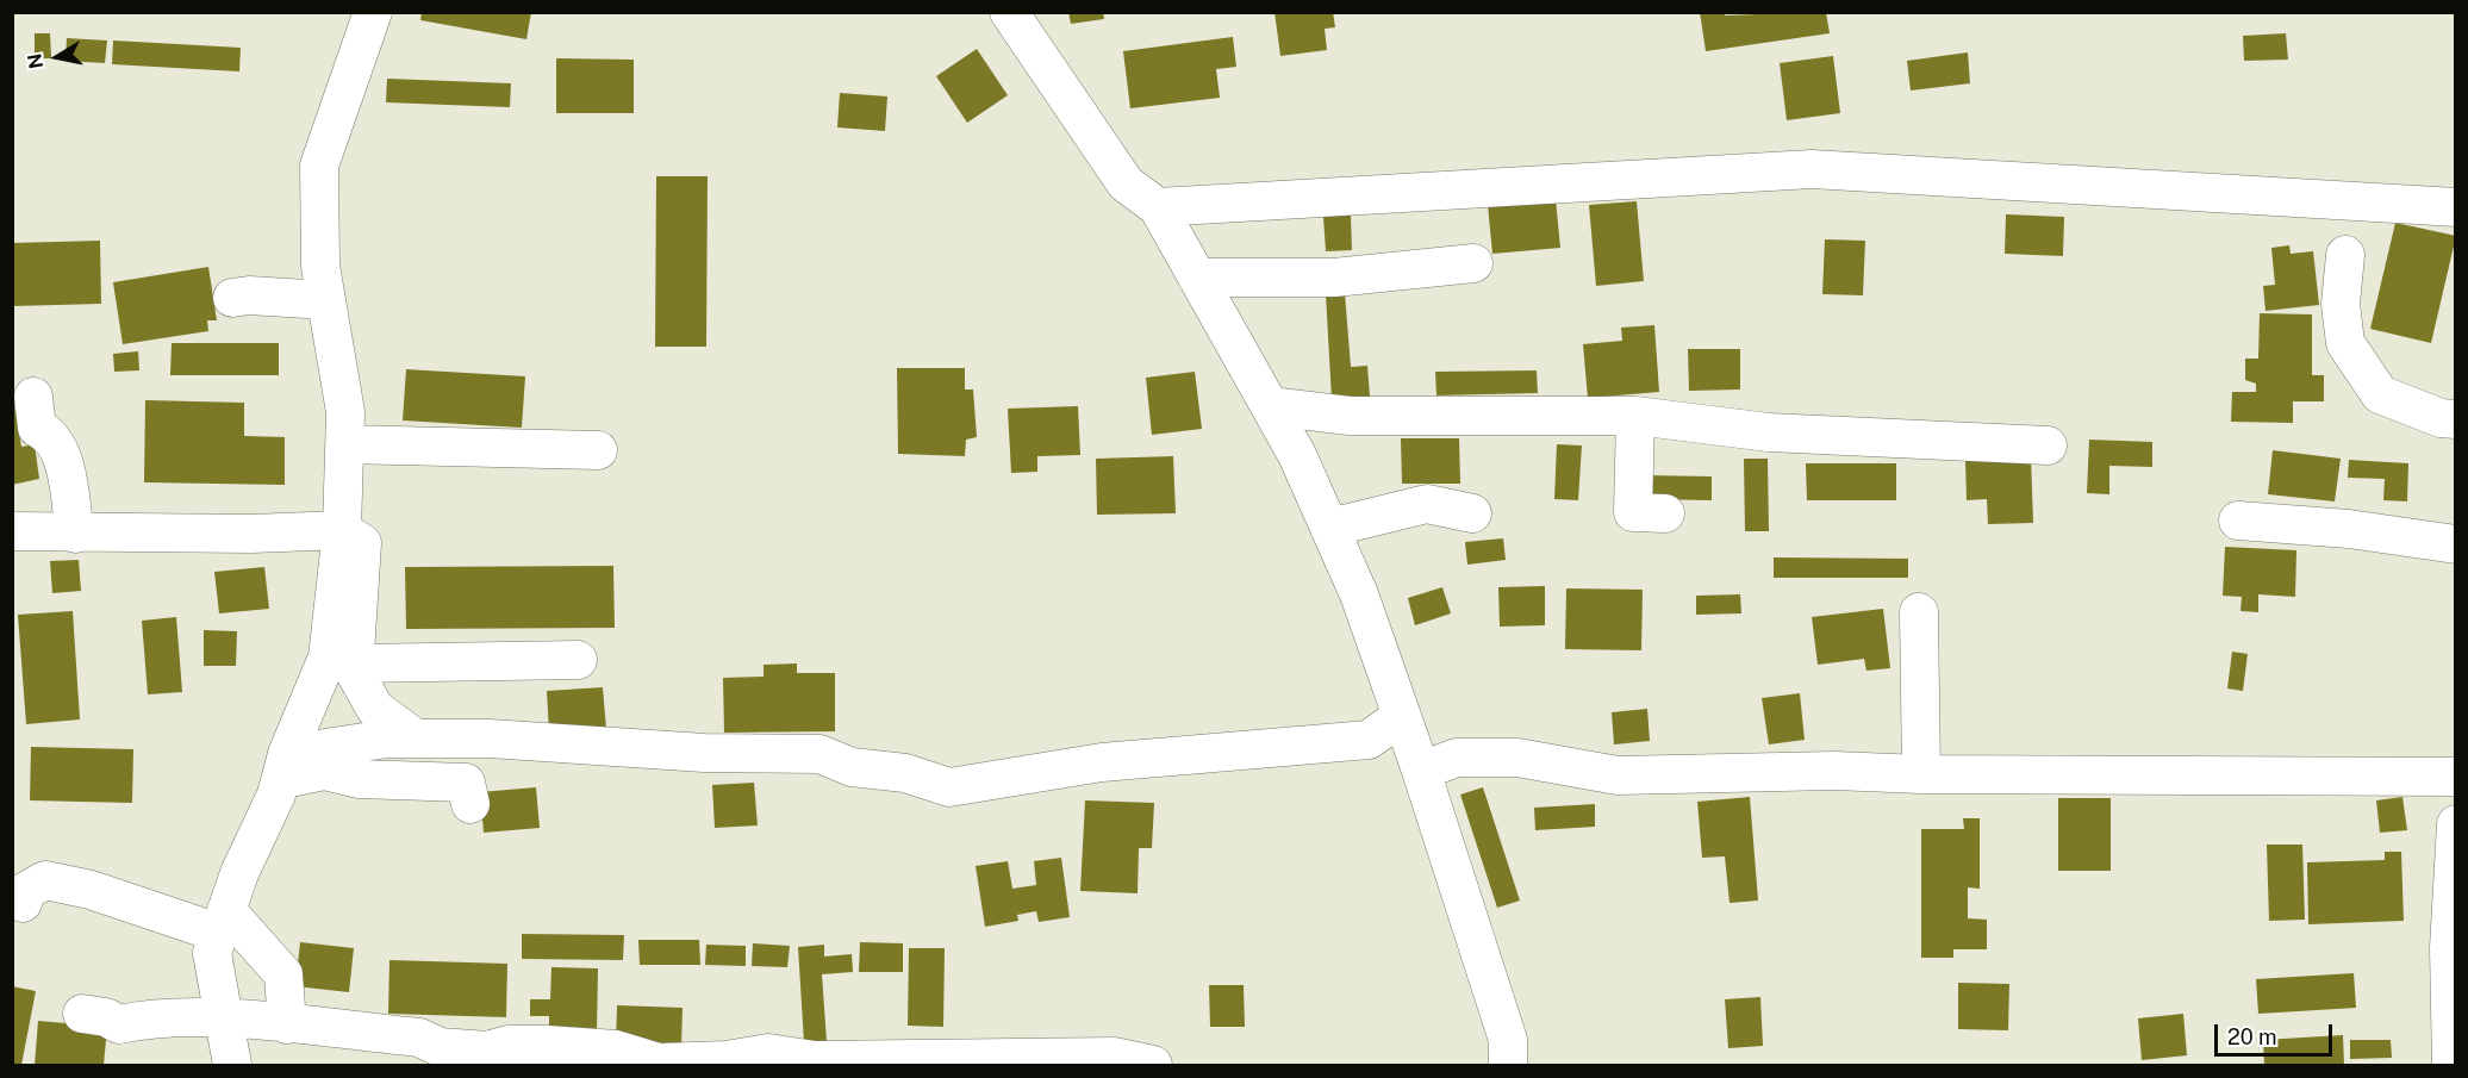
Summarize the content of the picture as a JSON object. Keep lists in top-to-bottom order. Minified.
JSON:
{"scale_bar":"20 m","north":"left"}
